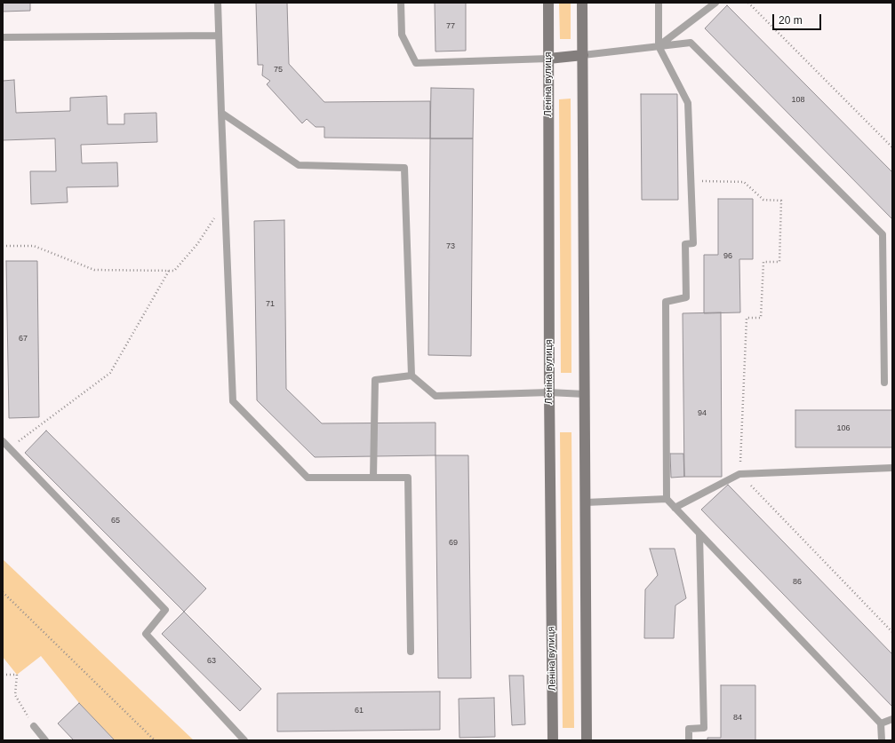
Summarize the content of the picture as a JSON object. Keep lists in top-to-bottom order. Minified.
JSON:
{"streets":{"street":["Леніна вулиця"]},"house_numbers":["77","75","108","73","96","71","67","94","106","65","69","86","63","61","84"],"scale_bar":"20 m"}
